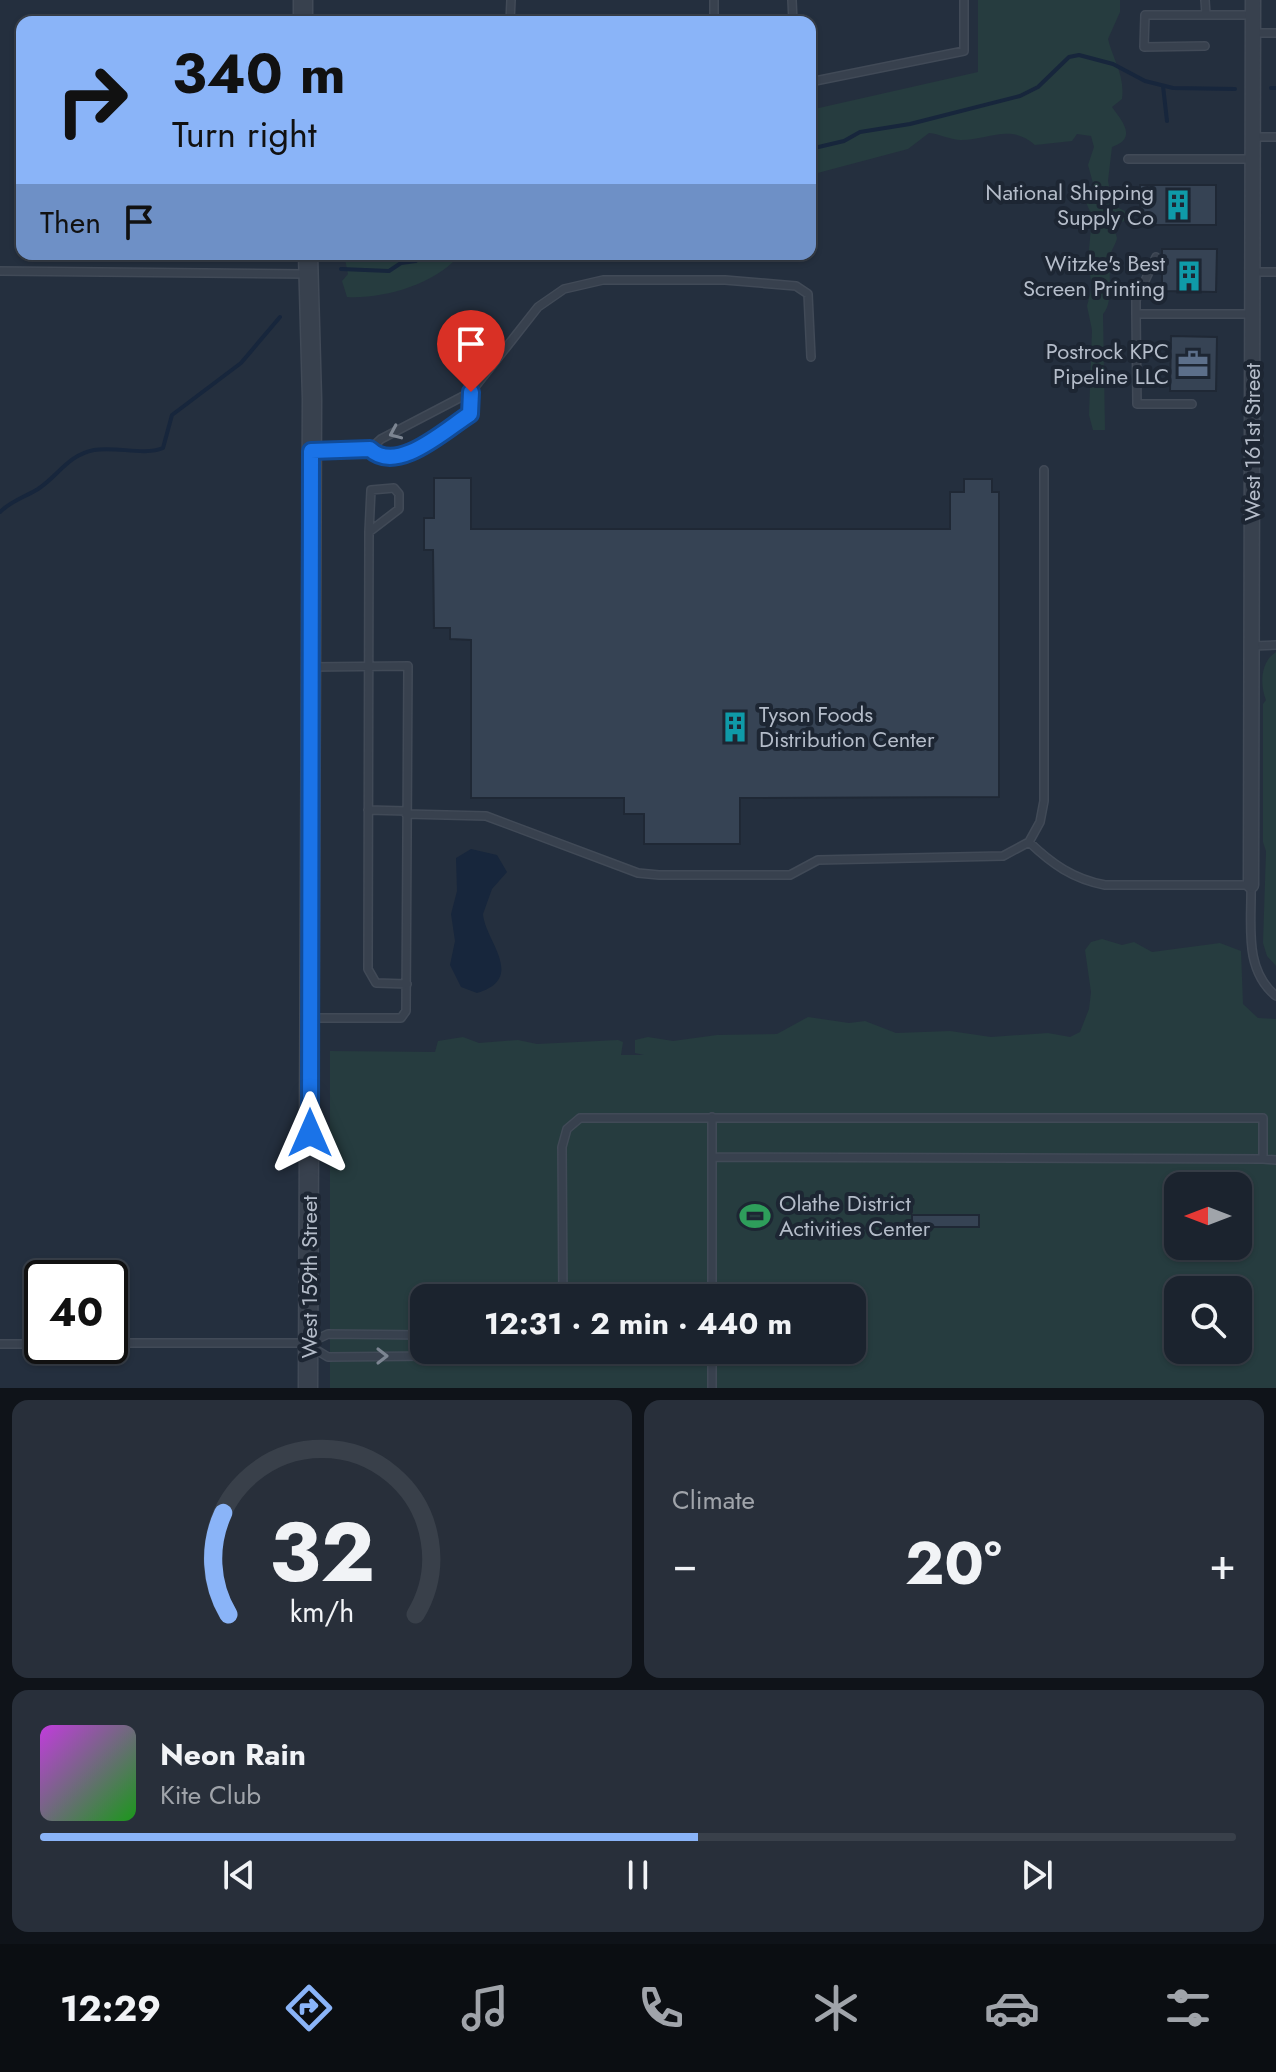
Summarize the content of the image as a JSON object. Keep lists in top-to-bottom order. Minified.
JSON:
{"streets":{"street":["West 161st Street","West 159th Street"]},"places":{"building":["National Shipping Supply Co","Witzke's Best Screen Printing","Tyson Foods Distribution Center"],"office":["Postrock KPC Pipeline LLC"],"sports":["Olathe District Activities Center"]},"north":"left","page":{"turn":["340 m","Turn right"],"then":"Then","limit":"40","trip":"12:31 · 2 min · 440 m","tile":"Climate","heat":["−","20°","+"],"song":["Neon Rain","Kite Club"],"tabs":"12:29","gauge":["32","km/h"]}}
